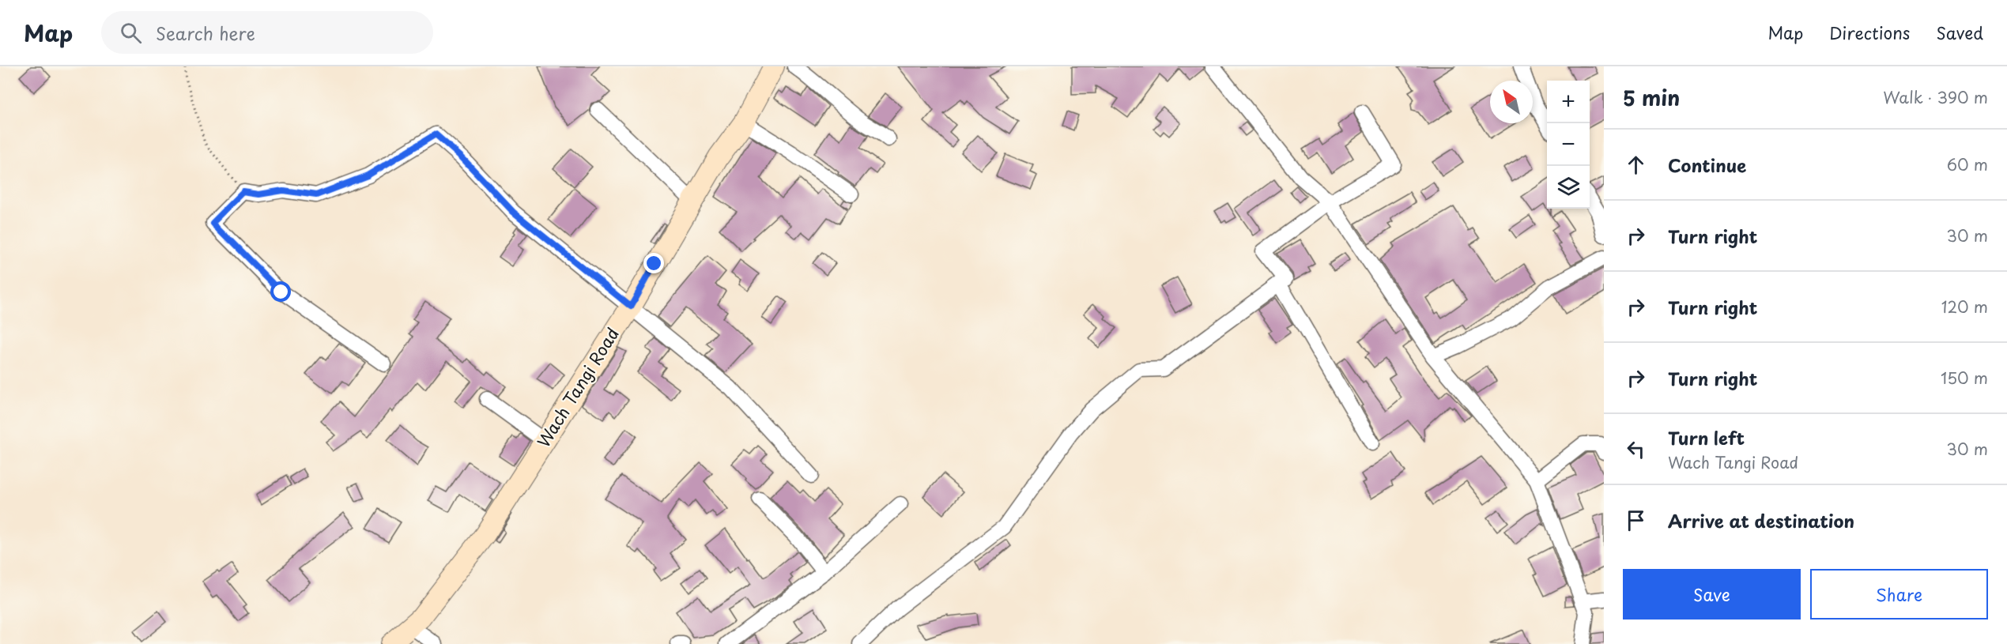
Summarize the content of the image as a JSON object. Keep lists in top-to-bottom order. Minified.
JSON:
{"streets":{"main road":["Wach Tangi Road"]},"north":"top left","page":{"header":"Map","search":"Search here","nav":["Map","Directions","Saved"],"heading":["5 min","Walk · 390 m"],"map_buttons":["+","−"],"list":[["Continue","60 m"],["Turn right","30 m"],["Turn right","120 m"],["Turn right","150 m"],["Turn left","Wach Tangi Road","30 m"],"Arrive at destination"],"buttons":["Save","Share"]}}
